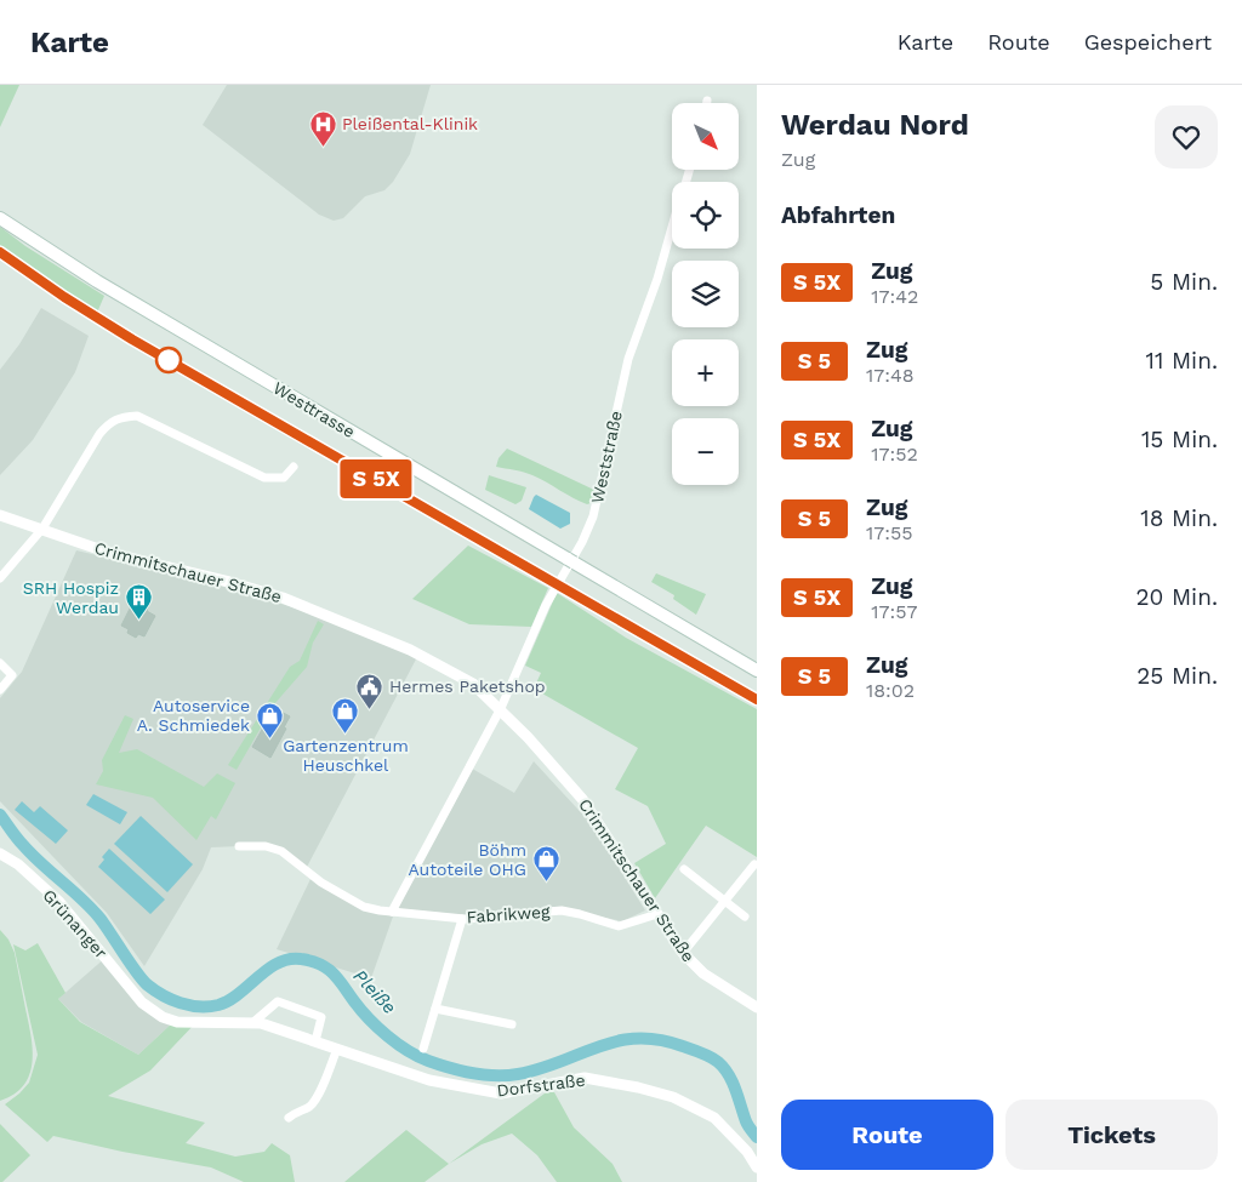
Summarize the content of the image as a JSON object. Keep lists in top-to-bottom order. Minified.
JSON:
{"streets":{"main road":["Westtrasse"],"street":["Weststraße","Crimmitschauer Straße","Fabrikweg","Grünanger","Dorfstraße"]},"crossings":[["Weststraße","Crimmitschauer Straße"],["Crimmitschauer Straße","Fabrikweg"],["Grünanger","Dorfstraße"]],"water":["Pleiße"],"places":{"hospital":["Pleißental-Klinik"],"building":["SRH Hospiz Werdau"],"public building":["Hermes Paketshop"],"shop":["Gartenzentrum Heuschkel","Autoservice A. Schmiedek","Böhm Autoteile OHG"]},"north":"bottom right","page":{"header":"Karte","nav":["Karte","Route","Gespeichert"],"on_map":"S 5X","heading":[["Werdau Nord","Zug"],"Abfahrten"],"map_buttons":["+","−"],"list":[{"mark":"S 5X","name":"Zug","note":"17:42","value":"5 Min."},{"mark":"S 5","name":"Zug","note":"17:48","value":"11 Min."},{"mark":"S 5X","name":"Zug","note":"17:52","value":"15 Min."},{"mark":"S 5","name":"Zug","note":"17:55","value":"18 Min."},{"mark":"S 5X","name":"Zug","note":"17:57","value":"20 Min."},{"mark":"S 5","name":"Zug","note":"18:02","value":"25 Min."}],"buttons":["Route","Tickets"]}}
